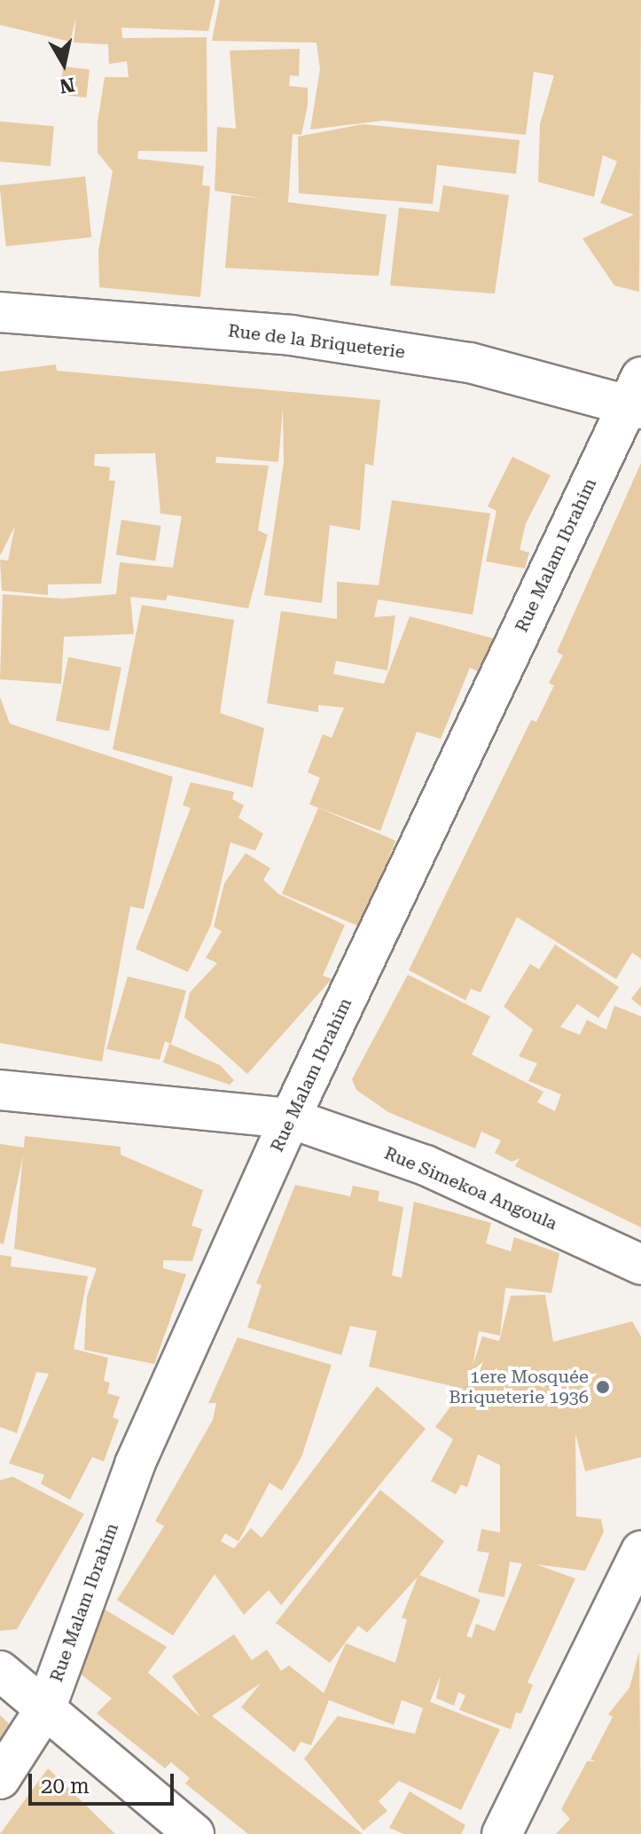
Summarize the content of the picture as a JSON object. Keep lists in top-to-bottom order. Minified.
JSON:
{"streets":{"street":["Rue de la Briqueterie","Rue Malam Ibrahim","Rue Simekoa Angoula"]},"crossings":[["Rue de la Briqueterie","Rue Malam Ibrahim"],["Rue Malam Ibrahim","Rue Simekoa Angoula"]],"places":["1ere Mosquée Briqueterie 1936"],"scale_bar":"20 m","north":"bottom"}
